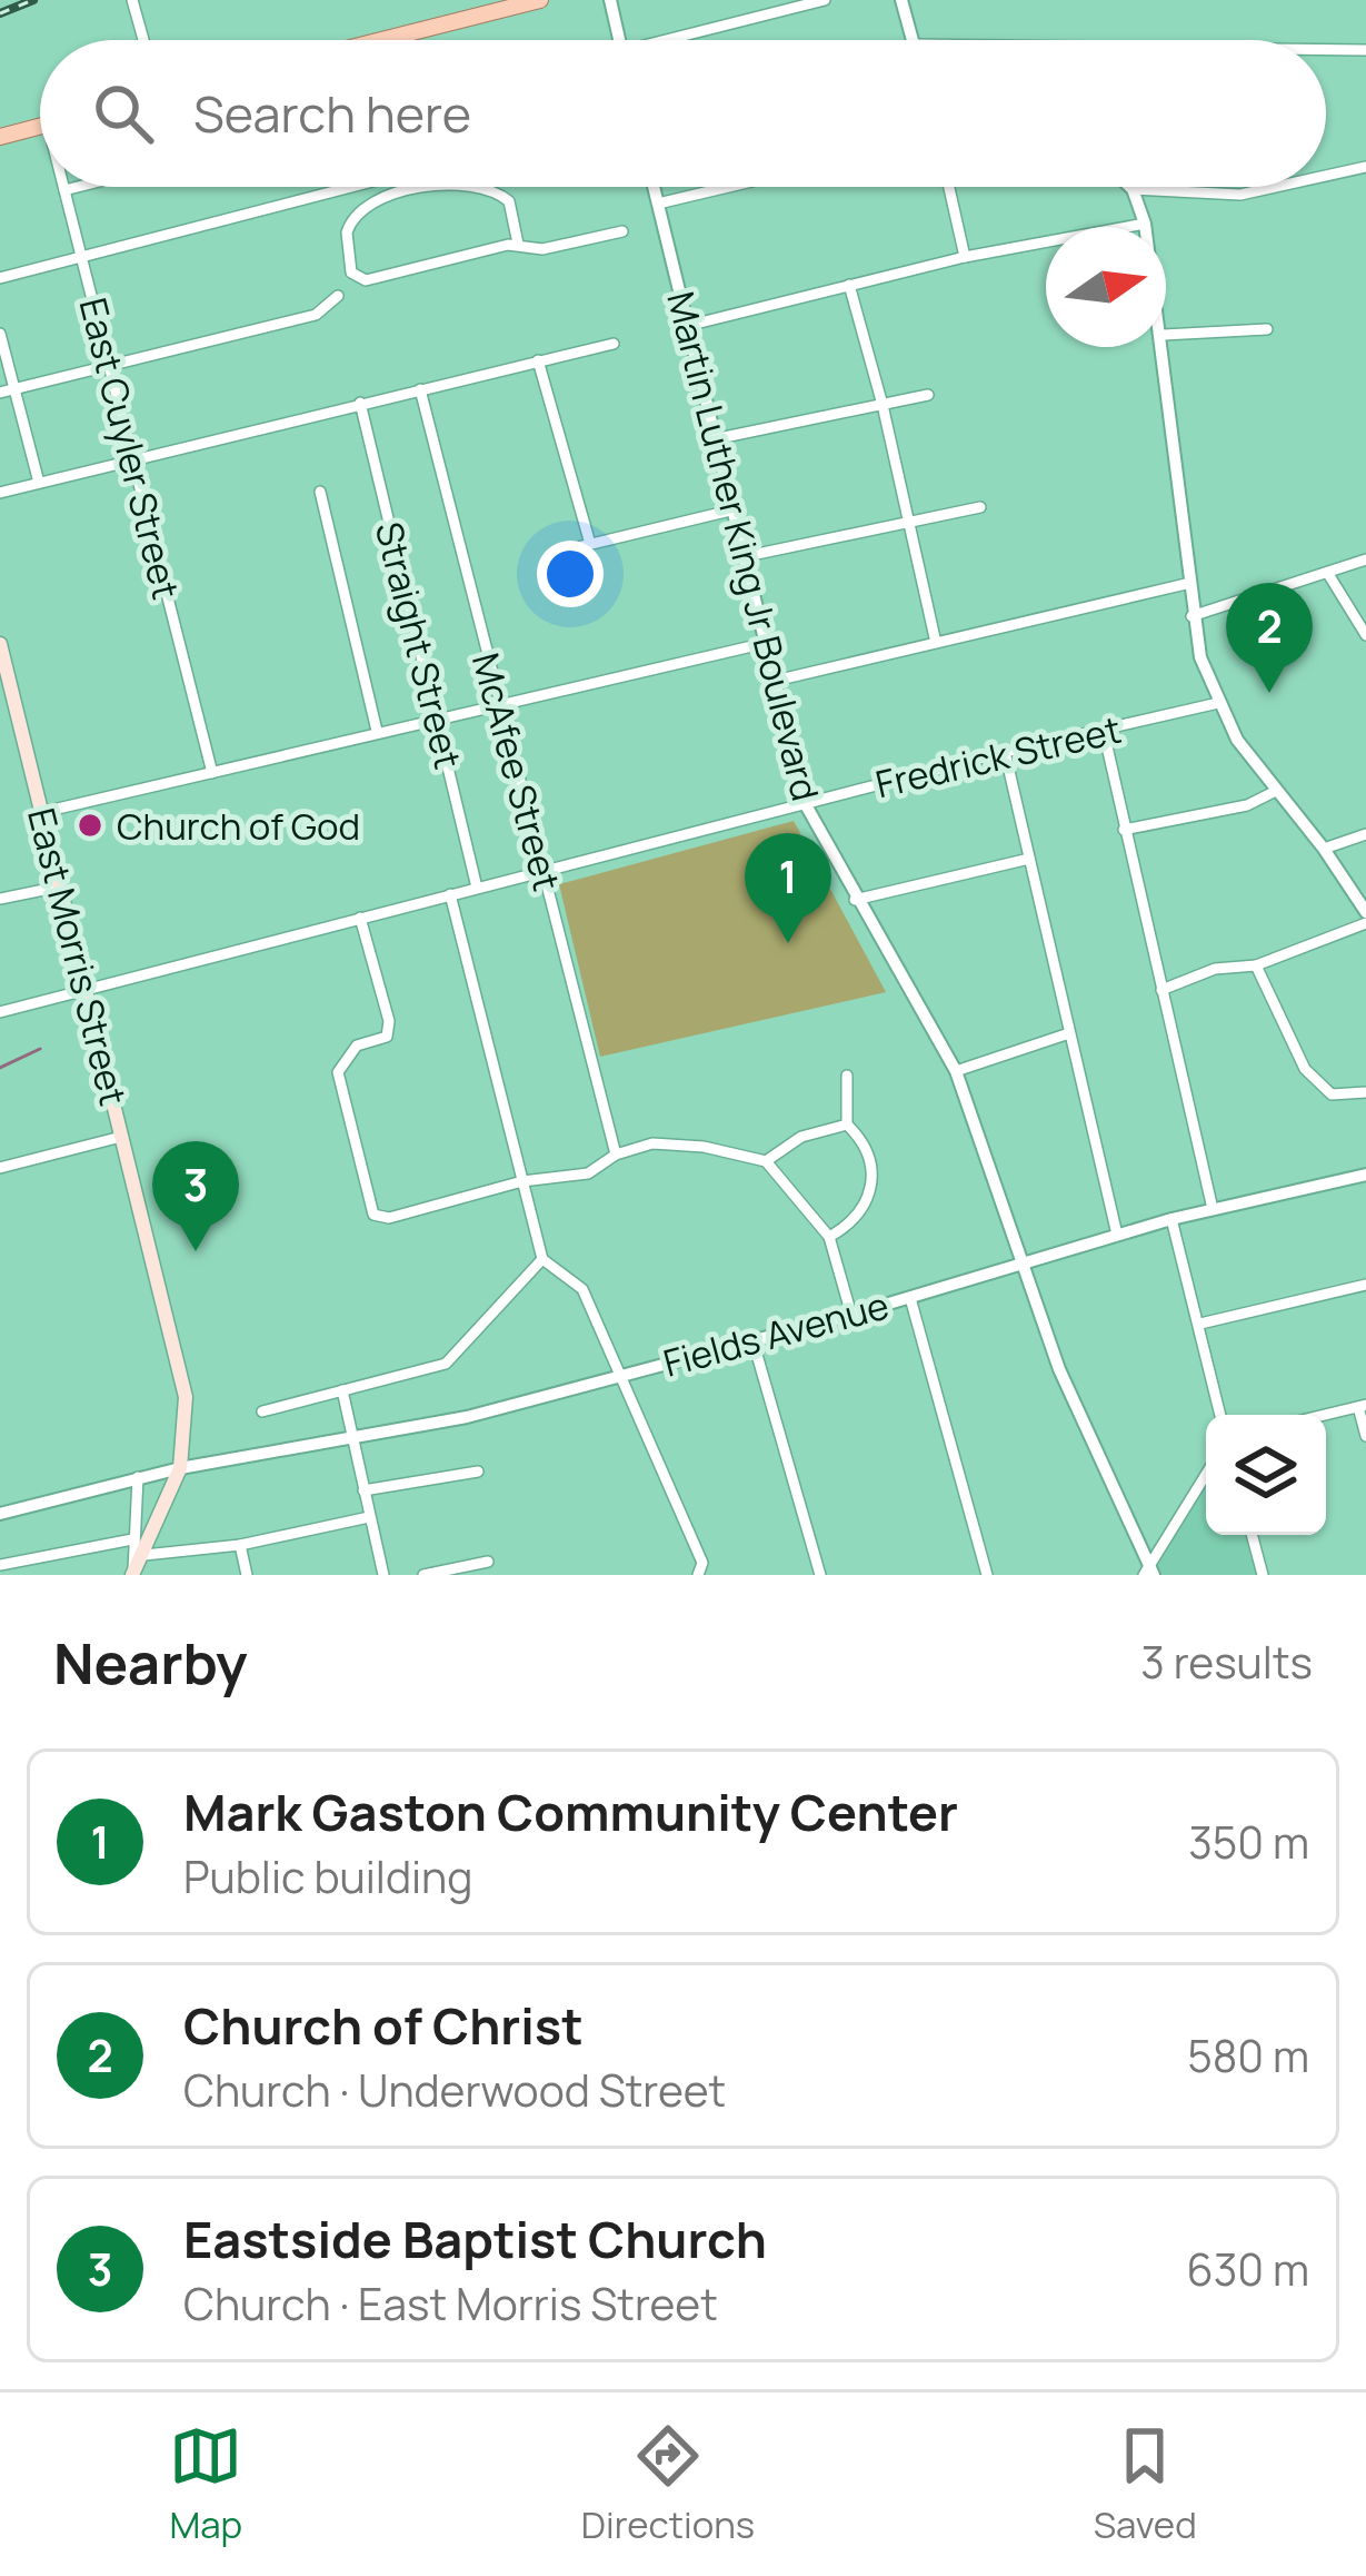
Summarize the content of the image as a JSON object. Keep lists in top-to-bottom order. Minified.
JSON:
{"streets":{"main road":["East Morris Street"],"street":["East Cuyler Street","Martin Luther King Jr Boulevard","Straight Street","Fredrick Street","McAfee Street","Fields Avenue"]},"crossings":[["Martin Luther King Jr Boulevard","Fredrick Street"],["Martin Luther King Jr Boulevard","Fields Avenue"],["Straight Street","Fredrick Street"],["Fredrick Street","McAfee Street"],["Fredrick Street","East Morris Street"],["East Morris Street","Fields Avenue"]],"places":["Church of God"],"north":"right","page":{"search":"Search here","pins":["2","1","3"],"heading":["Nearby","3 results"],"list":[{"mark":"1","name":"Mark Gaston Community Center","note":"Public building","value":"350 m"},{"mark":"2","name":"Church of Christ","note":"Church · Underwood Street","value":"580 m"},{"mark":"3","name":"Eastside Baptist Church","note":"Church · East Morris Street","value":"630 m"}],"nav":["Map","Directions","Saved"]}}
